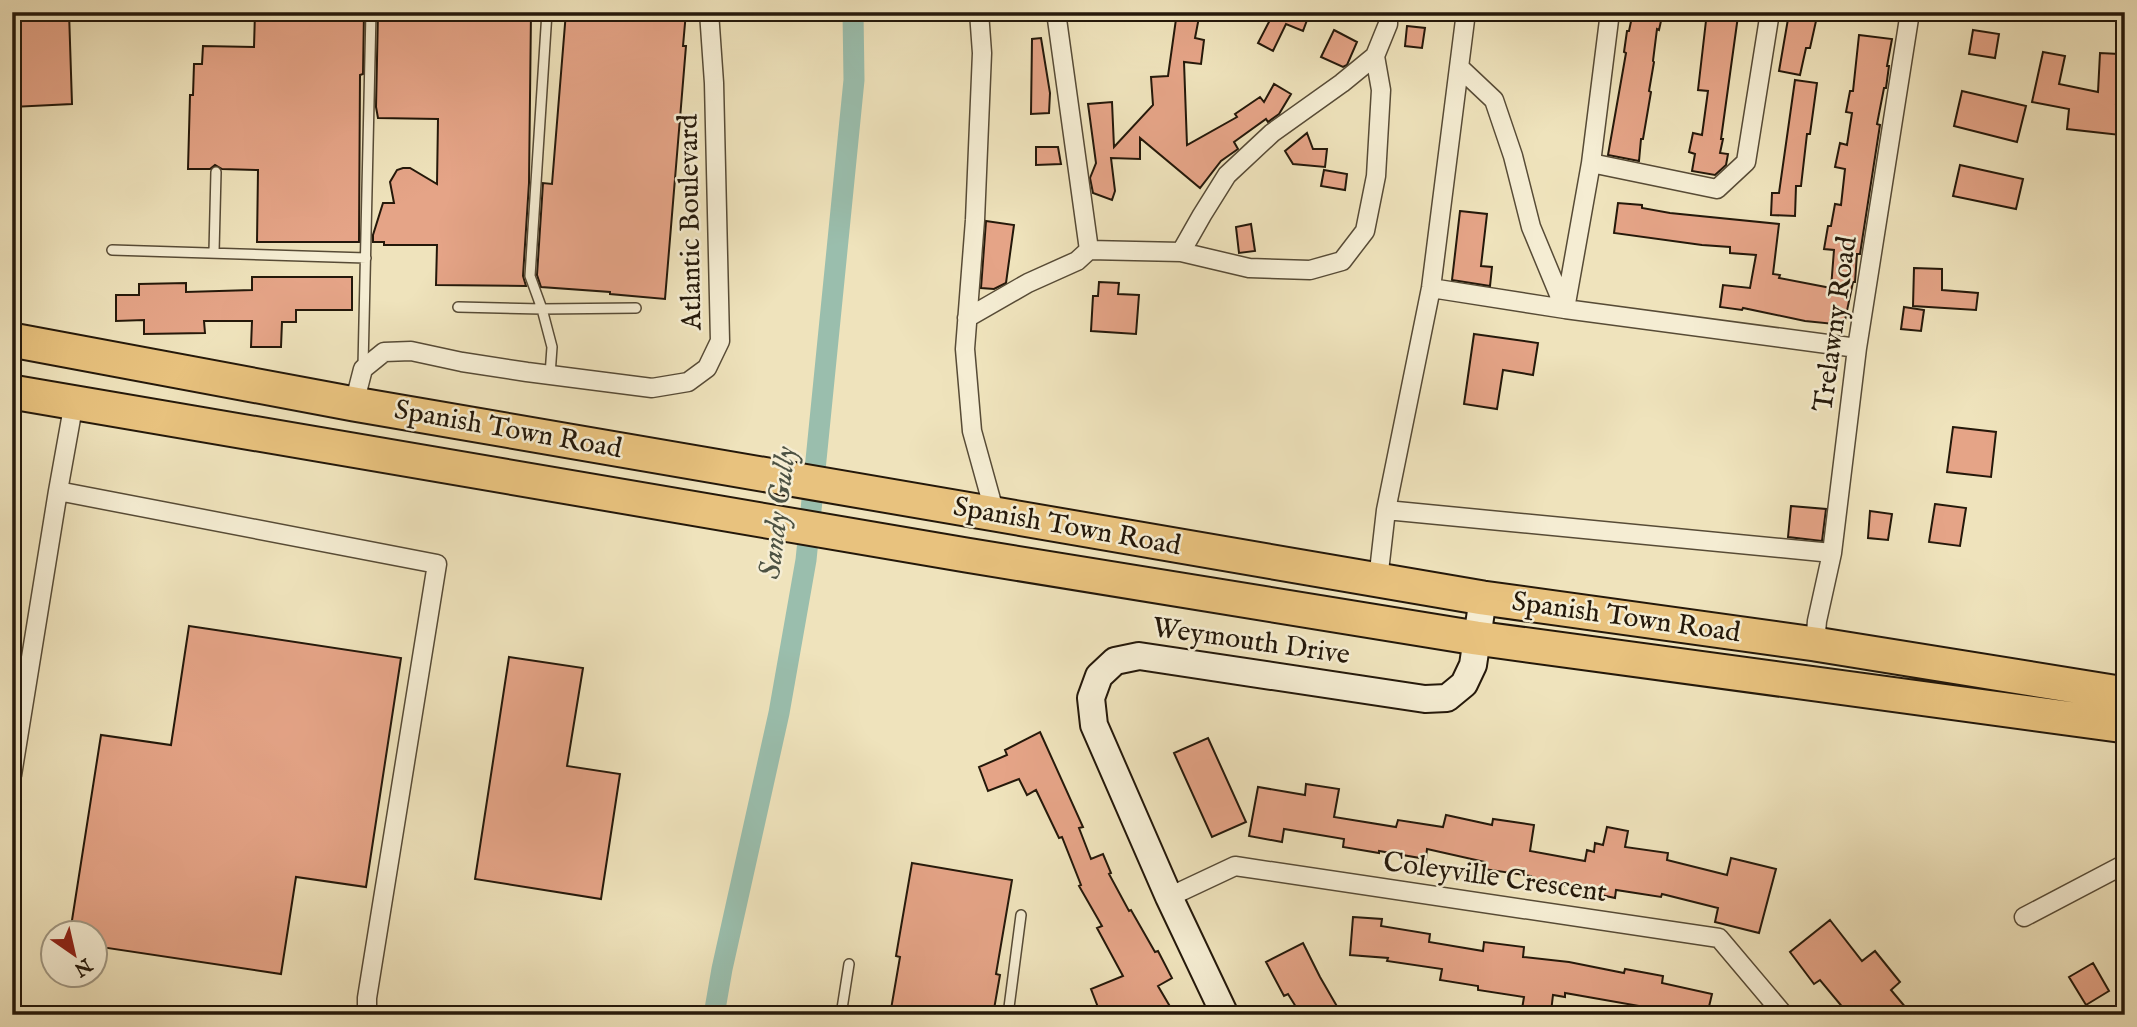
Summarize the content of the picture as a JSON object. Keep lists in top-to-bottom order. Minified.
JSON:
{"streets":{"highway":["Spanish Town Road"],"street":["Atlantic Boulevard","Trelawny Road","Weymouth Drive","Coleyville Crescent"]},"crossings":[["Trelawny Road","Spanish Town Road"],["Spanish Town Road","Weymouth Drive"],["Weymouth Drive","Coleyville Crescent"]],"water":["Sandy Gully"],"north":"bottom right"}
